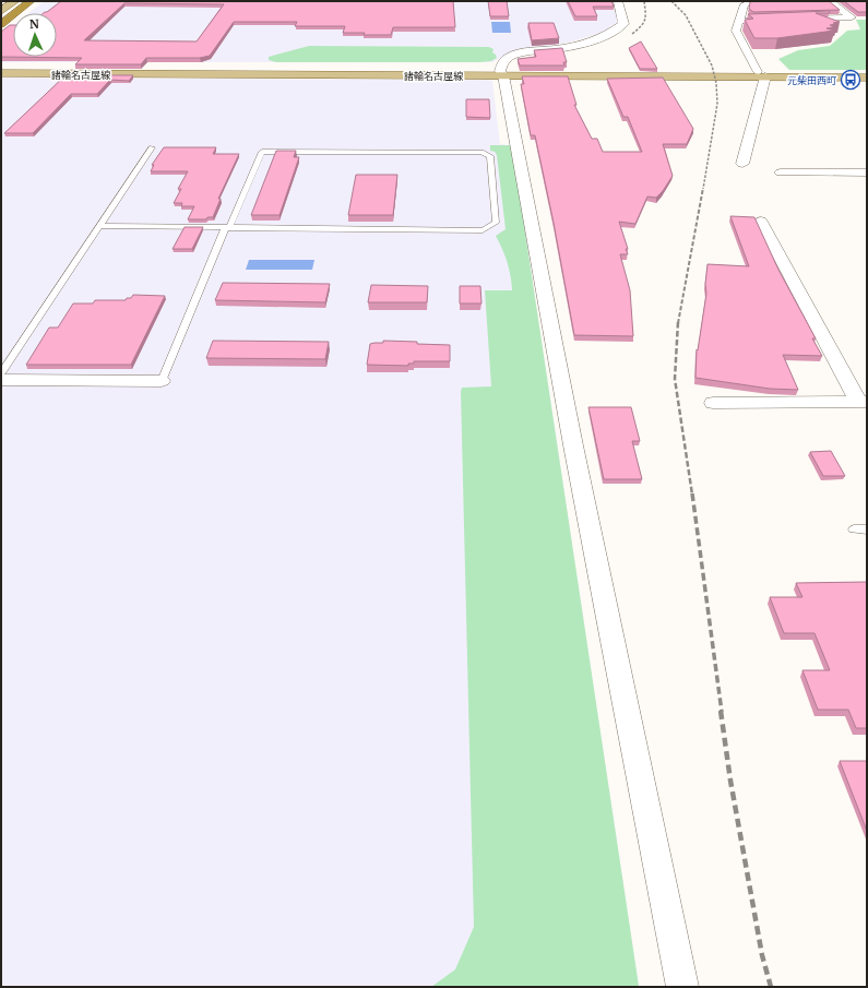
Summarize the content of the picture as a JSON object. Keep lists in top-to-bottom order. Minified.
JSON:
{"streets":{"main road":["諸輪名古屋線"]},"places":{"bus stop":["元柴田西町"]},"north":"top"}
